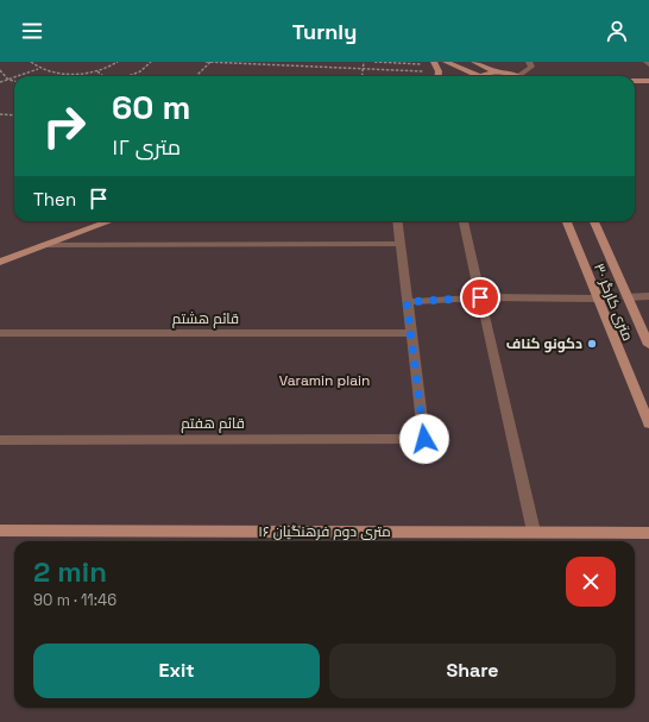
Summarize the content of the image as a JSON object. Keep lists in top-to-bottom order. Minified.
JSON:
{"streets":{"street":["۳۰ متری کارگر","قائم هشتم","قائم هفتم","۱۶ متری دوم فرهنگیان"]},"crossings":[["قائم هشتم","قائم هفتم"]],"parks":["Varamin plain"],"places":["دکونو کناف"],"page":{"header":"Turnly","turn":["60 m","۱۲ متری"],"then":"Then","heading":["2 min","90 m · 11:46"],"buttons":["Exit","Share"]}}
